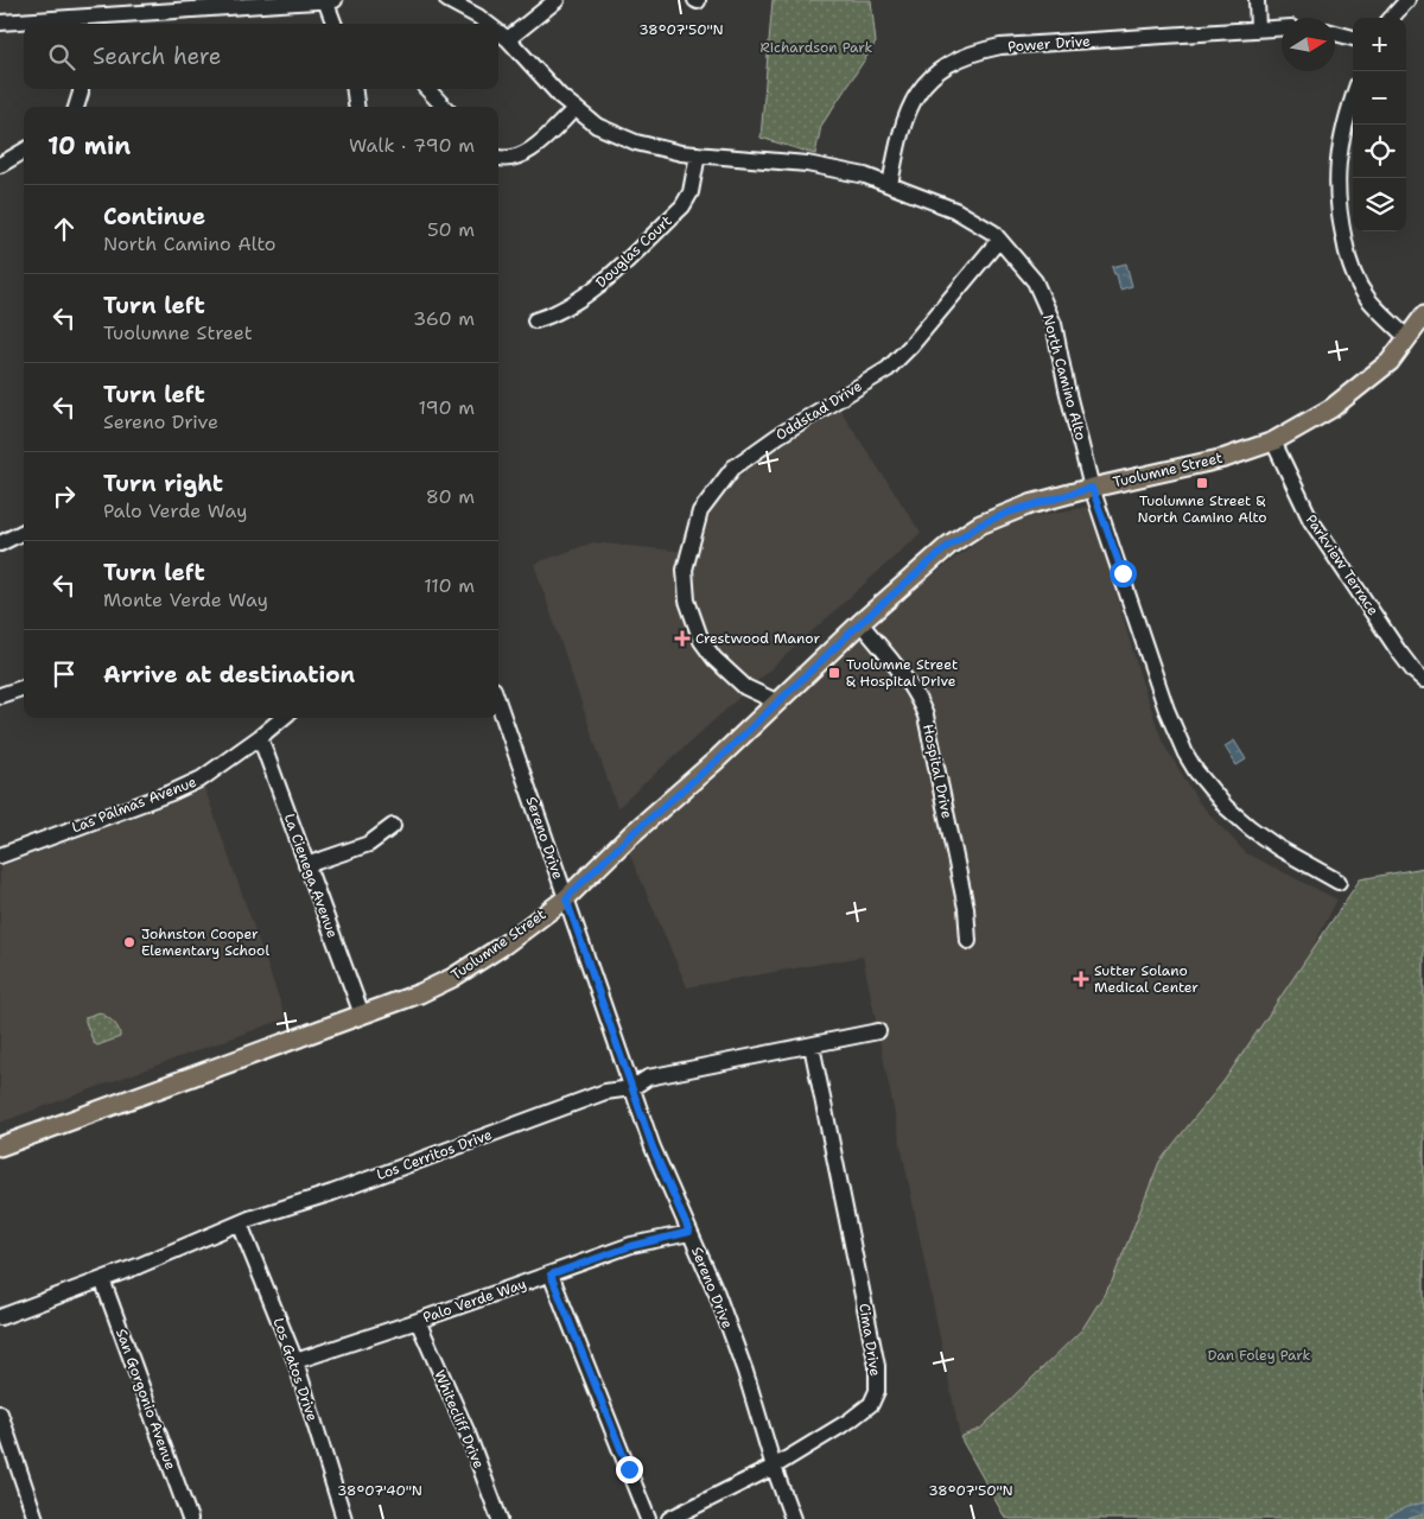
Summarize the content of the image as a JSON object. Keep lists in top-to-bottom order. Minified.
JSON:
{"streets":{"main road":["Tuolumne Street"],"street":["Power Drive","Douglas Court","North Camino Alto","Oddstad Drive","Parkview Terrace","Hospital Drive","Las Palmas Avenue","Sereno Drive","La Cienega Avenue","Los Cerritos Drive","Palo Verde Way","Cima Drive","Los Gatos Drive","San Gorgonio Avenue","Whitecliff Drive"]},"crossings":[["Power Drive","North Camino Alto"],["Douglas Court","North Camino Alto"],["North Camino Alto","Oddstad Drive"],["North Camino Alto","Tuolumne Street"],["Oddstad Drive","Tuolumne Street"],["Tuolumne Street","Parkview Terrace"],["Tuolumne Street","Hospital Drive"],["Tuolumne Street","Sereno Drive"],["Tuolumne Street","La Cienega Avenue"],["Las Palmas Avenue","La Cienega Avenue"],["Sereno Drive","Los Cerritos Drive"],["Sereno Drive","Palo Verde Way"],["Sereno Drive","Cima Drive"],["Los Cerritos Drive","Cima Drive"],["Los Cerritos Drive","Los Gatos Drive"],["Los Cerritos Drive","San Gorgonio Avenue"],["Palo Verde Way","Los Gatos Drive"],["Palo Verde Way","Whitecliff Drive"]],"parks":["Richardson Park","Dan Foley Park"],"places":{"transit":["Tuolumne Street & North Camino Alto","Tuolumne Street & Hospital Drive"],"health":["Crestwood Manor","Sutter Solano Medical Center"],"other":["Johnston Cooper Elementary School"]},"north":"right","page":{"map_buttons":["+","−"],"search":"Search here","heading":["10 min","Walk · 790 m"],"list":[["Continue","North Camino Alto","50 m"],["Turn left","Tuolumne Street","360 m"],["Turn left","Sereno Drive","190 m"],["Turn right","Palo Verde Way","80 m"],["Turn left","Monte Verde Way","110 m"],"Arrive at destination"]},"coordinates":["38°07'50\"N","38°07'40\"N"]}
